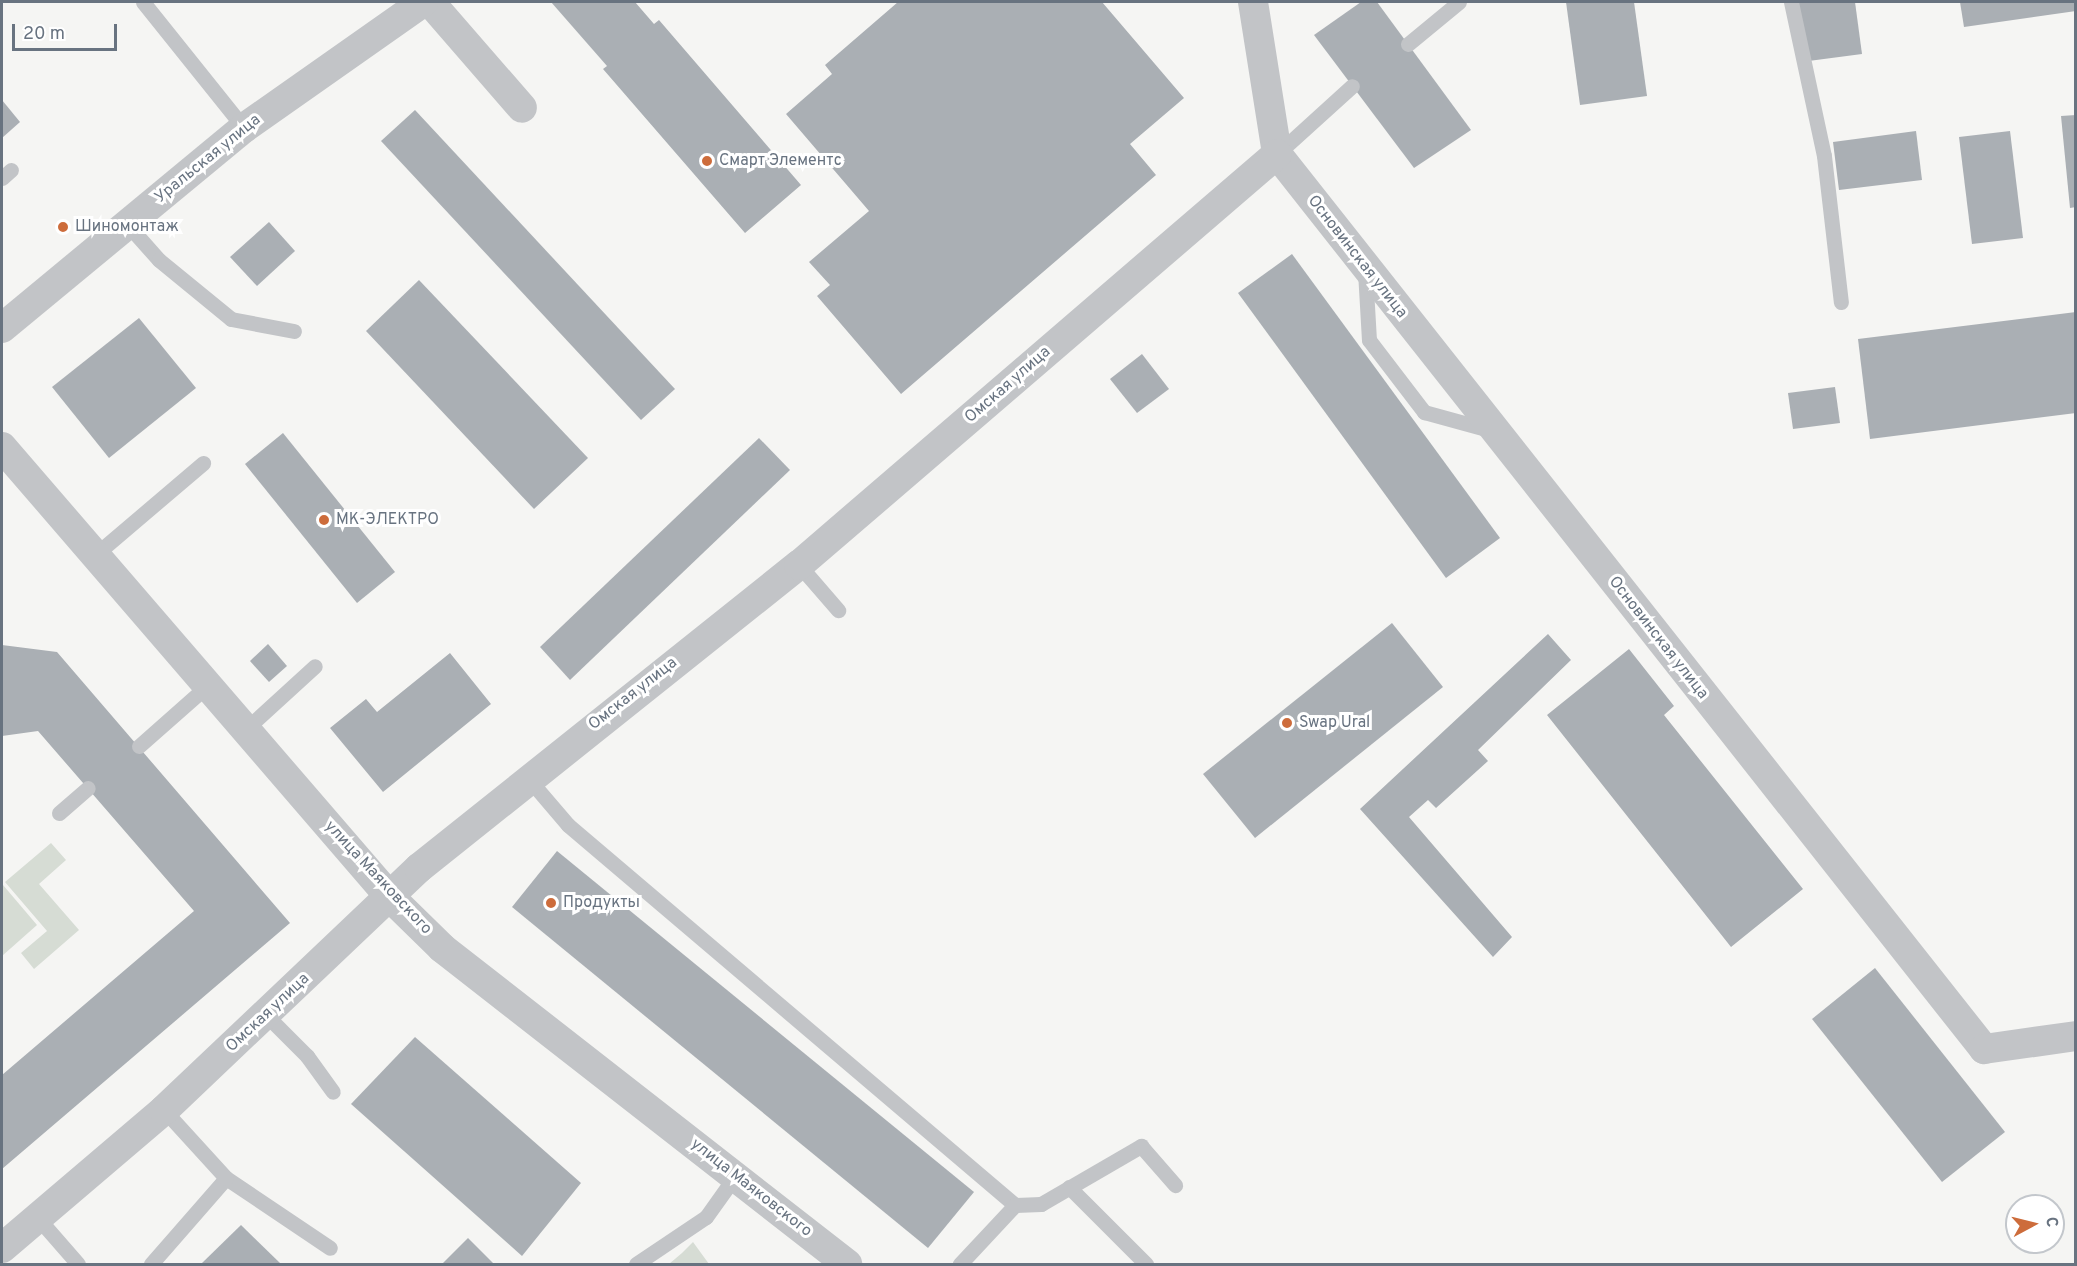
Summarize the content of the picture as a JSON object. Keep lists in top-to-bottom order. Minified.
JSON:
{"streets":{"street":["Уральская улица","Основинская улица","Омская улица","улица Маяковского"]},"crossings":[["Основинская улица","Омская улица"],["Омская улица","улица Маяковского"]],"places":["Смарт Элементс","Шиномонтаж","МК-ЭЛЕКТРО","Swap Ural","Продукты"],"scale_bar":"20 m","north":"right"}
